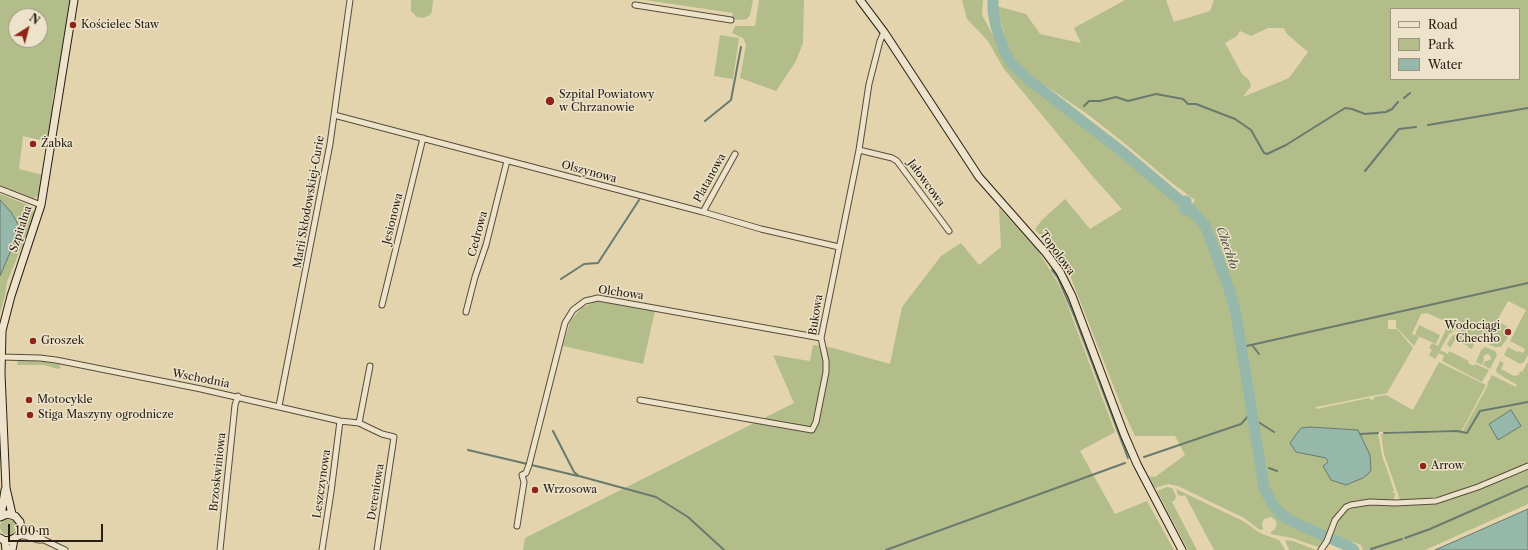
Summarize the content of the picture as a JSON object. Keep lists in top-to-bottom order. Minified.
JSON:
{"streets":{"street":["Olszynowa","Platanowa","Jałowcowa","Marii Skłodowskiej-Curie","Jesionowa","Szpitalna","Cedrowa","Topolowa","Olchowa","Bukowa","Wschodnia","Brzoskwiniowa","Leszczynowa","Dereniowa"]},"crossings":[["Olszynowa","Platanowa"],["Olszynowa","Marii Skłodowskiej-Curie"],["Olszynowa","Jesionowa"],["Olszynowa","Cedrowa"],["Olszynowa","Bukowa"],["Jałowcowa","Bukowa"],["Marii Skłodowskiej-Curie","Wschodnia"],["Szpitalna","Wschodnia"],["Topolowa","Bukowa"],["Olchowa","Bukowa"],["Wschodnia","Brzoskwiniowa"],["Wschodnia","Leszczynowa"],["Wschodnia","Dereniowa"]],"water":["Chechło"],"places":["Kościelec Staw","Szpital Powiatowy w Chrzanowie","Żabka","Wodociągi Chechło","Groszek","Motocykle","Stiga Maszyny ogrodnicze","Arrow","Wrzosowa"],"legend":["Road","Park","Water"],"scale_bar":"100 m","north":"top right"}
